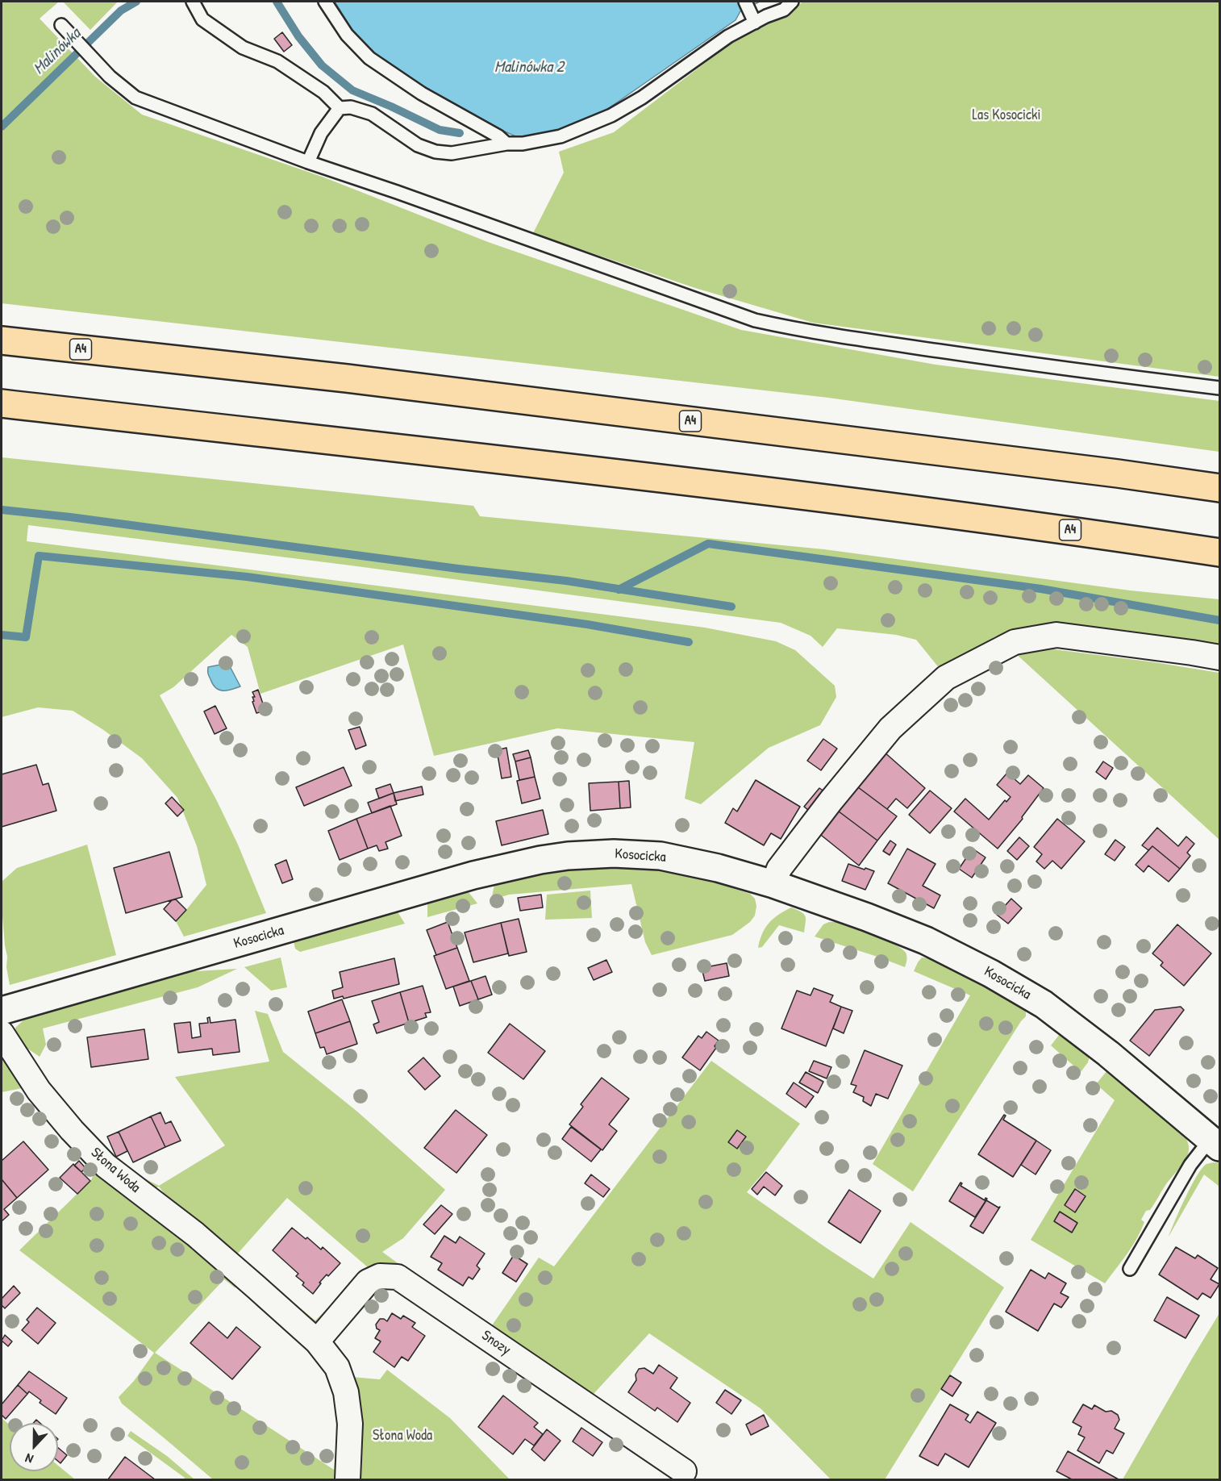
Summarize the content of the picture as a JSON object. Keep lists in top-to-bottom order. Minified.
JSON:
{"streets":{"highway":["A4"],"street":["Kosocicka","Słona Woda","Snozy"]},"crossings":[["Słona Woda","Snozy"]],"water":["Malinówka","Malinówka 2"],"parks":["Las Kosocicki","Słona Woda"],"north":"bottom"}
